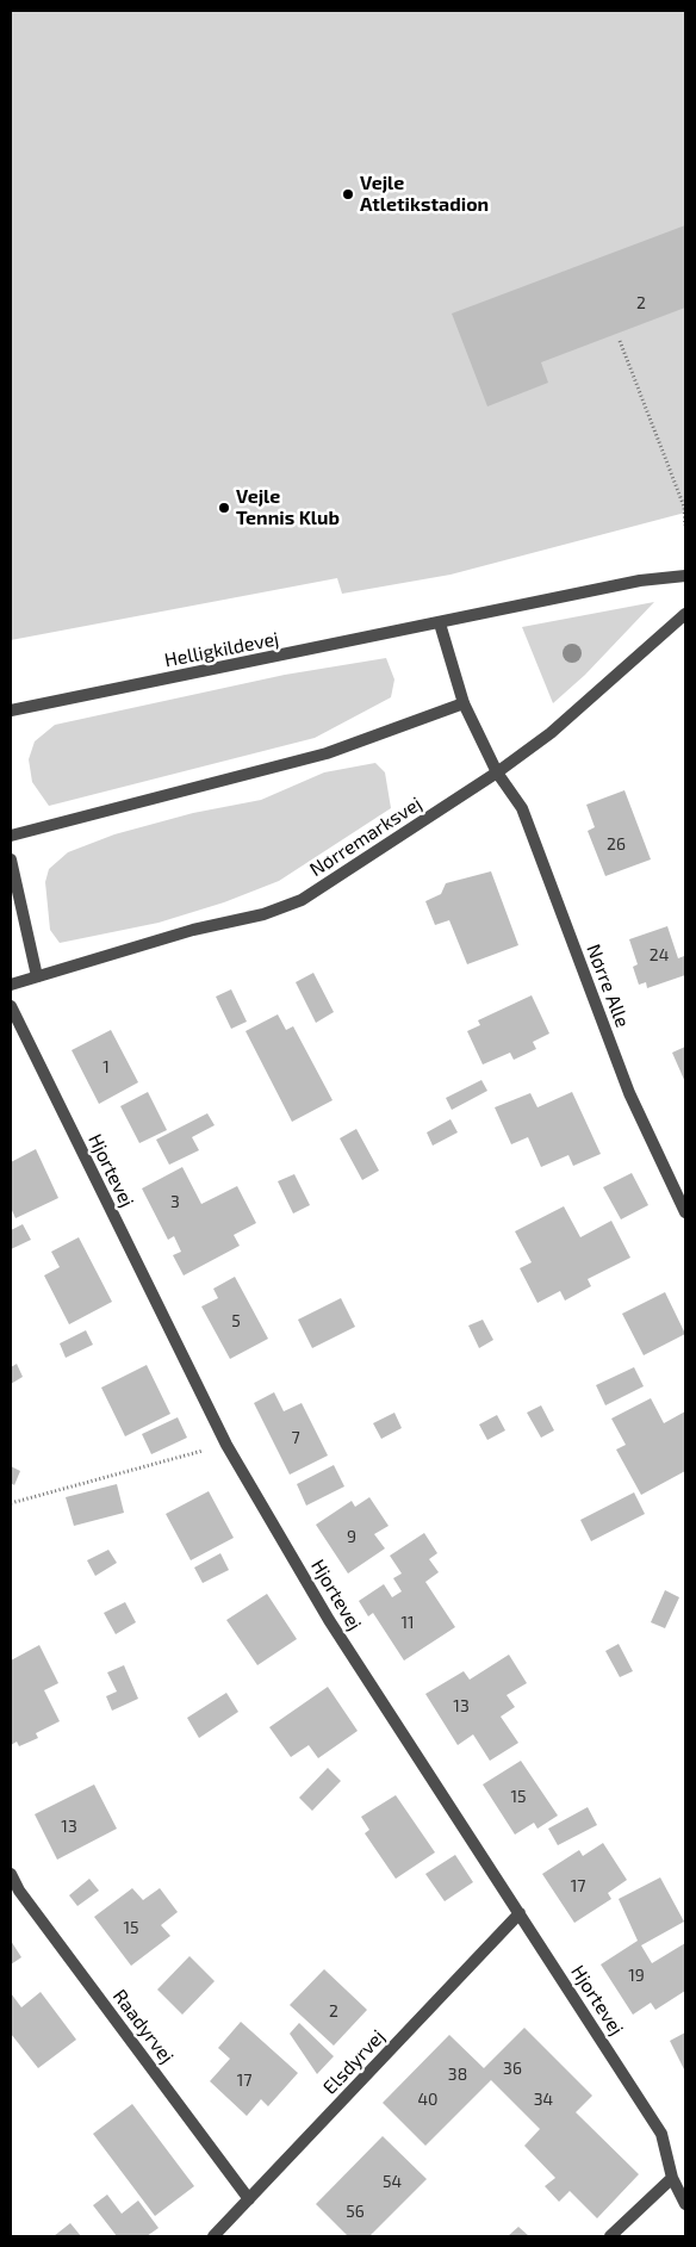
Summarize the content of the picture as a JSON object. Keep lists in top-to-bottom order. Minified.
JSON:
{"streets":{"street":["Helligkildevej","Nørremarksvej","Nørre Alle","Hjortevej","Raadyrvej","Elsdyrvej"]},"crossings":[["Nørremarksvej","Nørre Alle"],["Hjortevej","Elsdyrvej"],["Raadyrvej","Elsdyrvej"]],"places":["Vejle Atletikstadion","Vejle Tennis Klub"],"house_numbers":["2","26","24","1","3","5","7","9","11","13","15","13","17","15","19","2","36","38","17","40","34","54","56"]}
